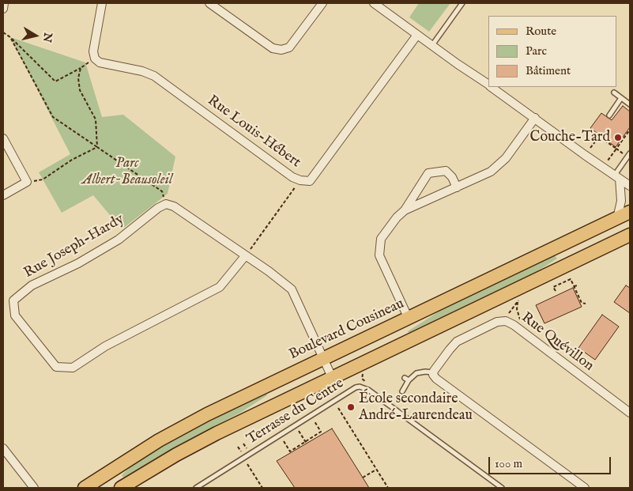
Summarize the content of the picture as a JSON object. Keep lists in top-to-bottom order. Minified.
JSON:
{"streets":{"main road":["Boulevard Cousineau"],"street":["Rue Louis-Hébert","Rue Joseph-Hardy","Rue Quévillon"],"lane":["Terrasse du Centre"]},"parks":["Parc Albert-Beausoleil"],"places":["Couche-Tard","École secondaire André-Laurendeau"],"legend":["Route","Parc","Bâtiment"],"scale_bar":"100 m","north":"right"}
